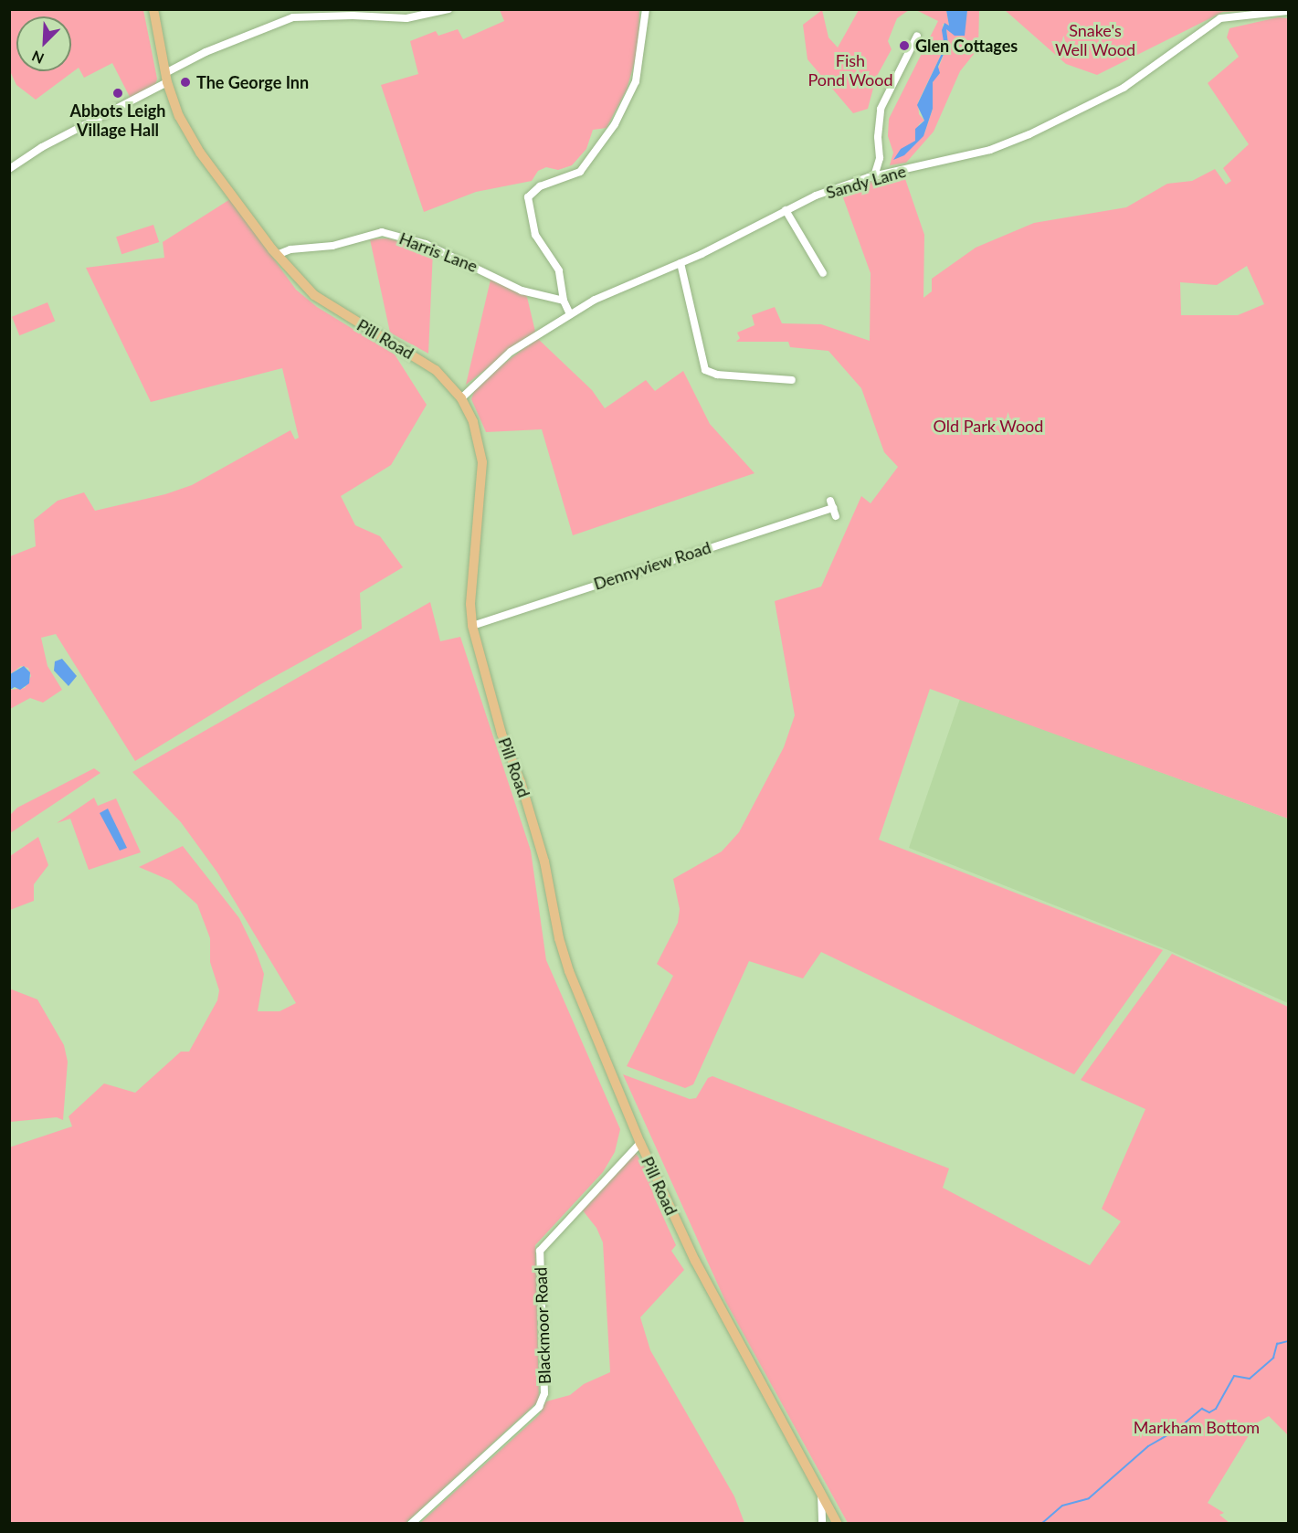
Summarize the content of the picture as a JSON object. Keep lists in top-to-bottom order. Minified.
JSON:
{"streets":{"main road":["Pill Road"],"street":["Sandy Lane","Harris Lane","Dennyview Road","Blackmoor Road"]},"crossings":[["Sandy Lane","Pill Road"],["Harris Lane","Pill Road"],["Pill Road","Dennyview Road"],["Pill Road","Blackmoor Road"]],"parks":["Snake's Well Wood","Fish Pond Wood","Old Park Wood","Markham Bottom"],"places":["Glen Cottages","The George Inn","Abbots Leigh Village Hall"],"north":"bottom left"}
